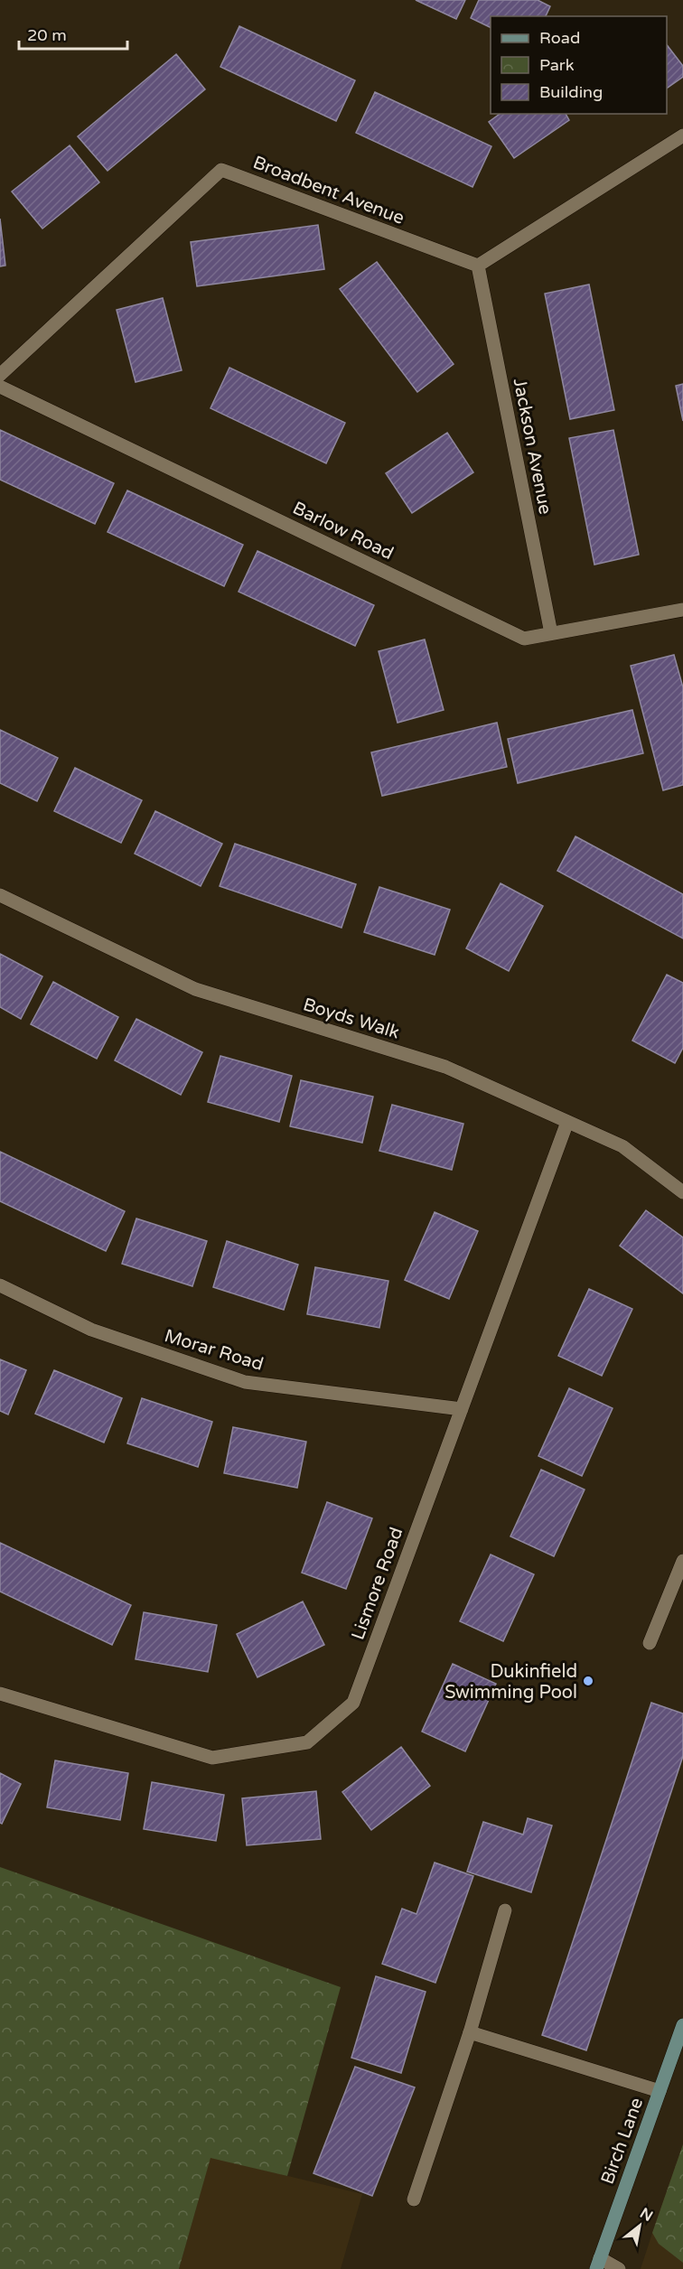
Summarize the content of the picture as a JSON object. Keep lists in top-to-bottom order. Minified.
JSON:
{"streets":{"main road":["Birch Lane"],"street":["Broadbent Avenue","Jackson Avenue","Barlow Road","Boyds Walk","Morar Road","Lismore Road"]},"crossings":[["Broadbent Avenue","Jackson Avenue"],["Jackson Avenue","Barlow Road"],["Boyds Walk","Lismore Road"],["Morar Road","Lismore Road"]],"places":["Dukinfield Swimming Pool"],"legend":["Road","Park","Building"],"scale_bar":"20 m","north":"top right"}
